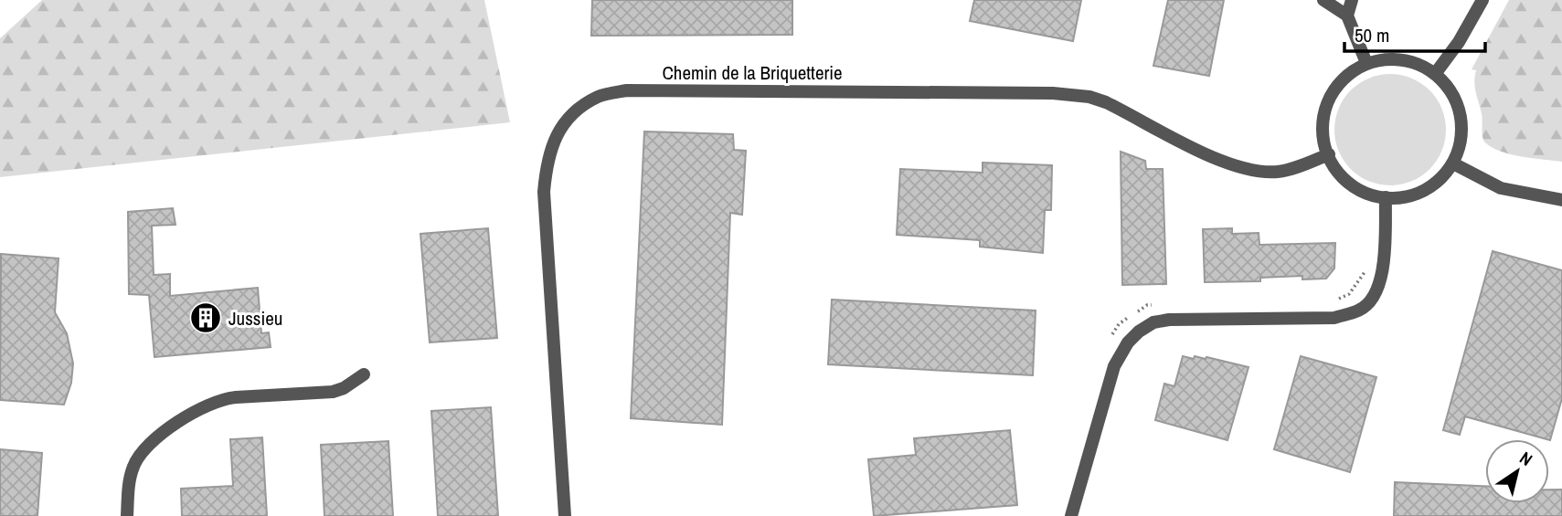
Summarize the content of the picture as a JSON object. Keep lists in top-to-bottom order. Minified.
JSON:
{"streets":{"street":["Chemin de la Briquetterie"]},"places":{"building":["Jussieu"]},"scale_bar":"50 m","north":"top right"}
